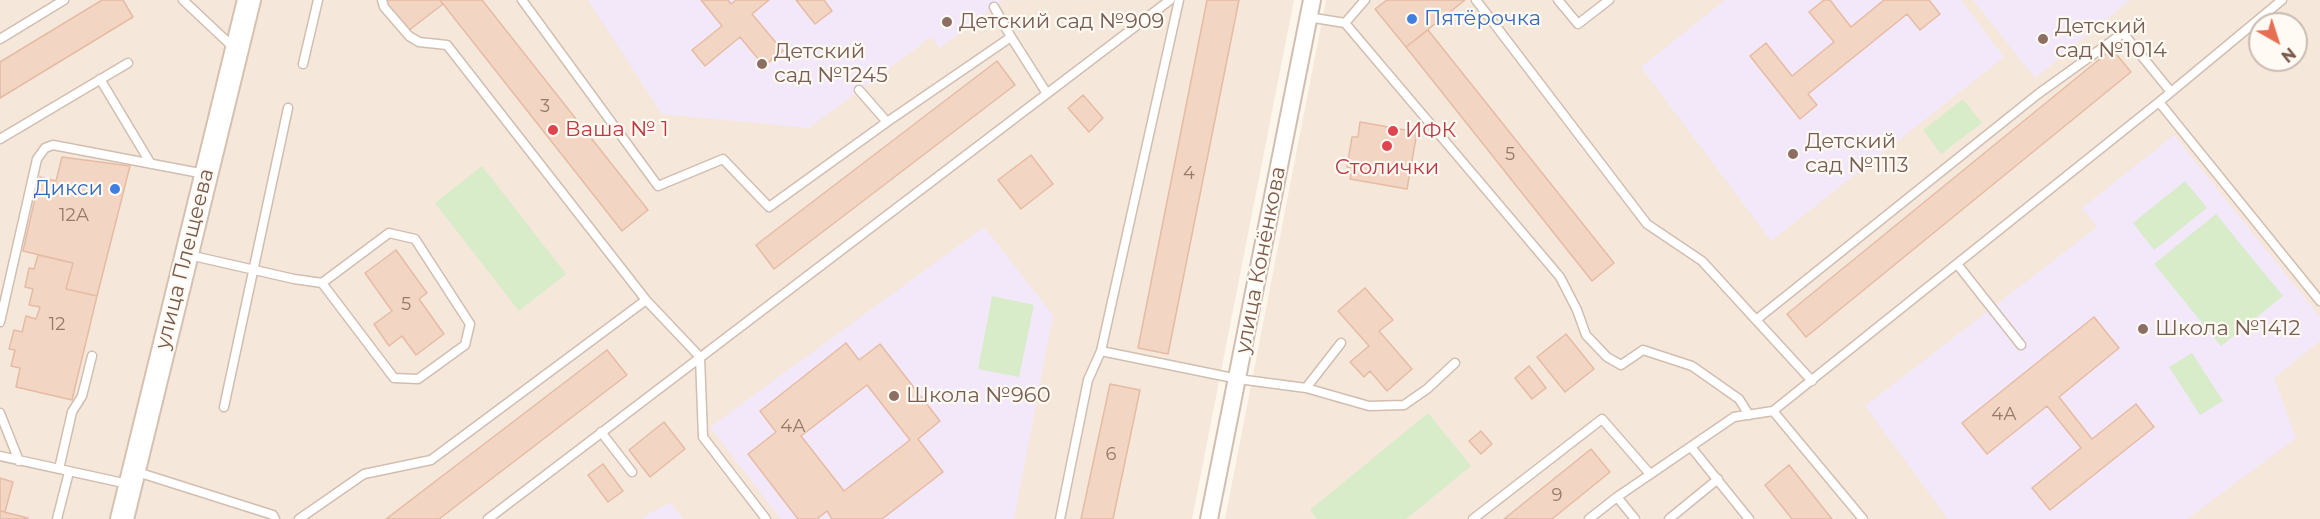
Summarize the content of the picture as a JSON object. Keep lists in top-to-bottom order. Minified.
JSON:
{"streets":{"main road":["улица Плещеева"],"street":["улица Конёнкова"]},"places":["Пятёрочка","Детский сад №909","Детский сад №1014","Детский сад №1245","Ваша № 1","ИФК","Столички","Детский сад №1113","Дикси","Школа №1412","Школа №960"],"house_numbers":["3","5","4","12А","5","12","4А","4А","6","9"],"north":"bottom right"}
